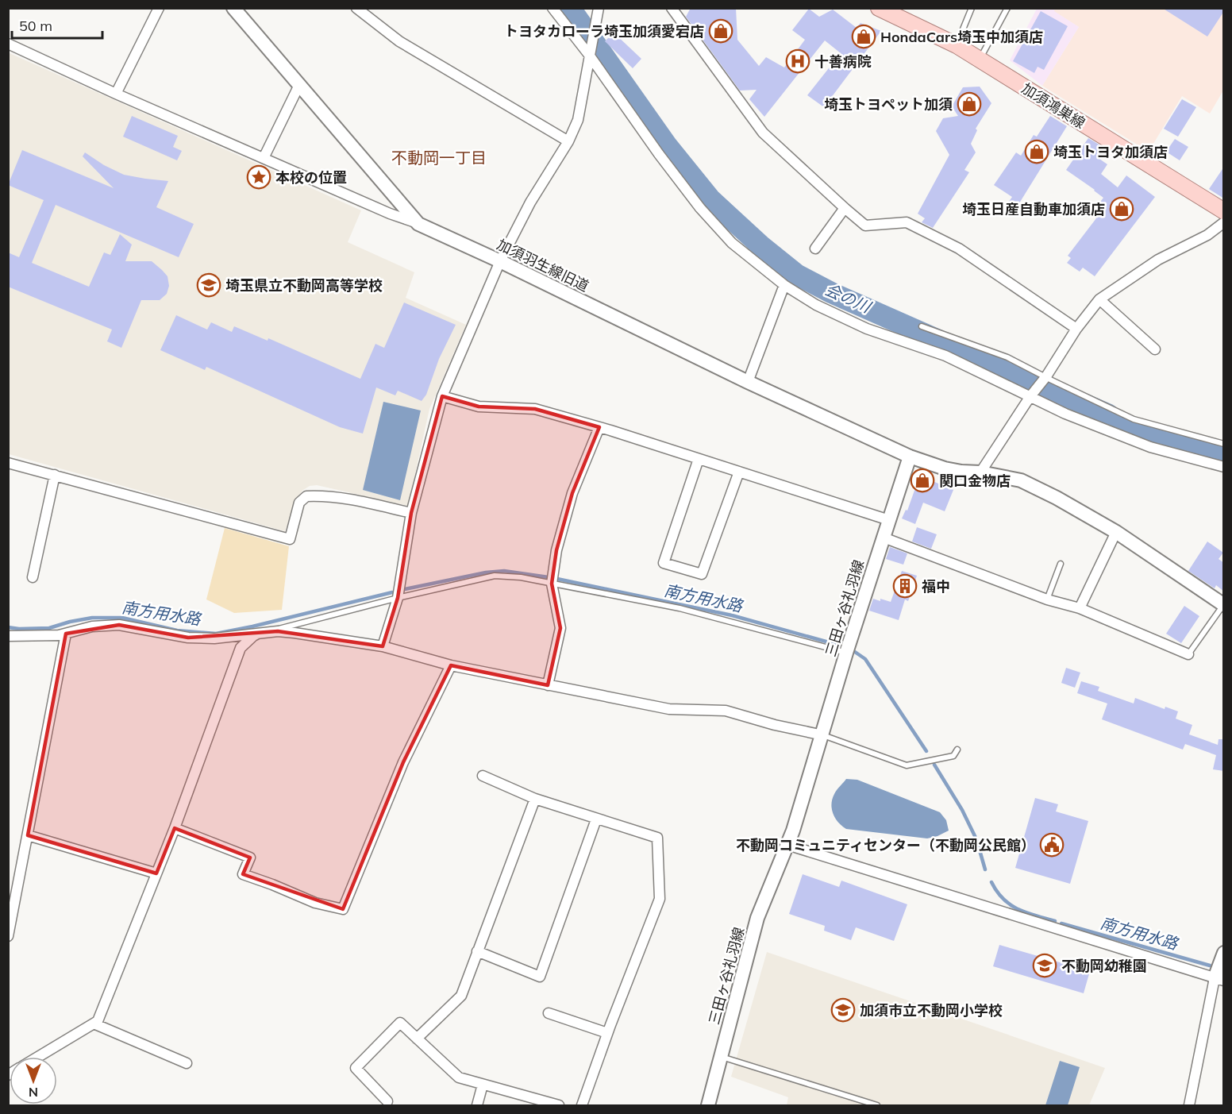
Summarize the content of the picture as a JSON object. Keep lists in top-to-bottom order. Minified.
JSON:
{"streets":{"main road":["加須鴻巣線","加須羽生線旧道","三田ヶ谷礼羽線"]},"crossings":[["加須羽生線旧道","三田ヶ谷礼羽線"]],"districts":["不動岡一丁目"],"water":["会の川","南方用水路"],"places":{"shop":["トヨタカローラ埼玉加須愛宕店","HondaCars埼玉中加須店","埼玉トヨペット加須","埼玉トヨタ加須店","埼玉日産自動車加須店","関口金物店"],"hospital":["十善病院"],"place":["本校の位置"],"school or university":["埼玉県立不動岡高等学校","不動岡幼稚園","加須市立不動岡小学校"],"building":["福中"],"public building":["不動岡コミュニティセンター（不動岡公民館）"]},"scale_bar":"50 m","north":"bottom"}
